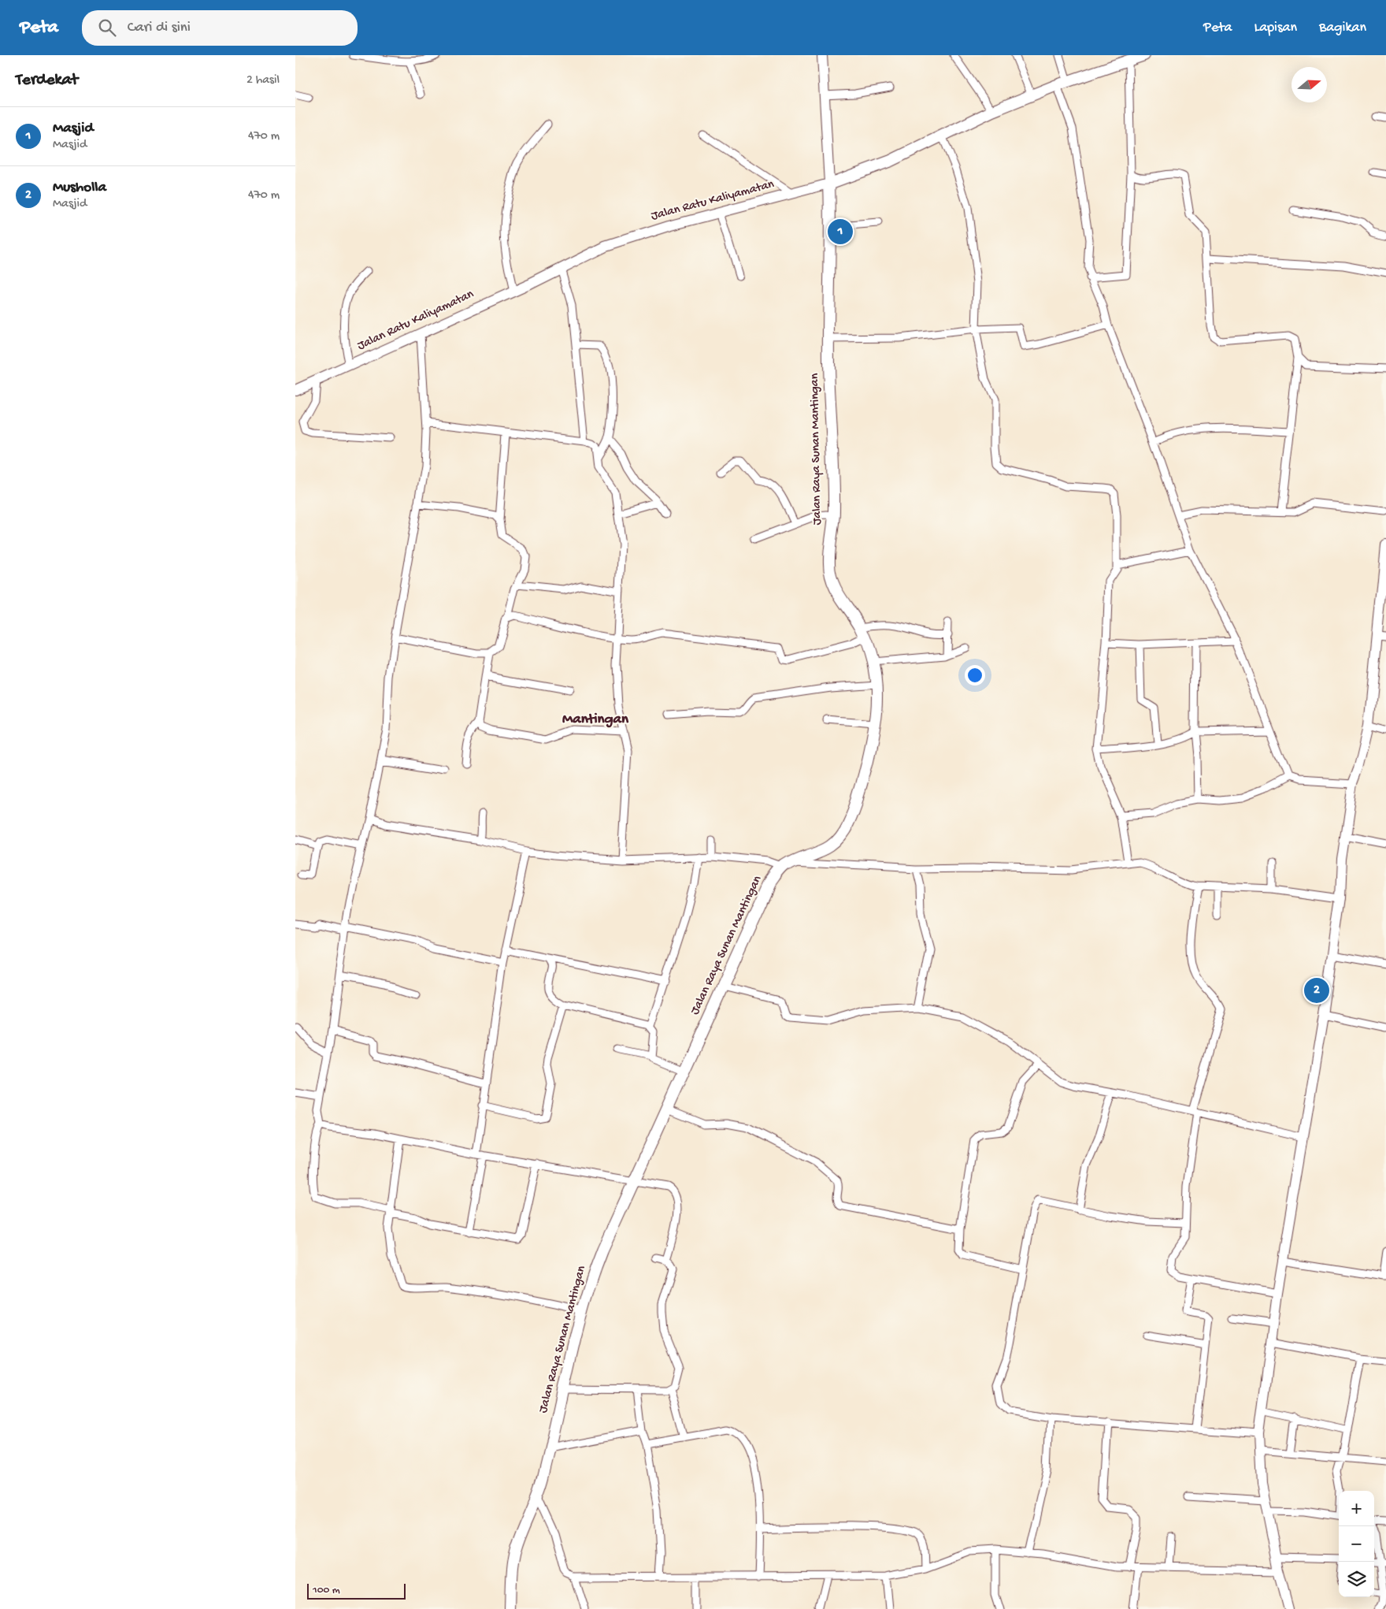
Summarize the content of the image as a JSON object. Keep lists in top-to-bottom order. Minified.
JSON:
{"streets":{"main road":["Jalan Ratu Kaliyamatan","Jalan Raya Sunan Mantingan"]},"crossings":[["Jalan Ratu Kaliyamatan","Jalan Raya Sunan Mantingan"]],"districts":["Mantingan"],"scale_bar":"100 m","north":"right","page":{"header":"Peta","search":"Cari di sini","nav":["Peta","Lapisan","Bagikan"],"heading":["Terdekat","2 hasil"],"list":[{"mark":"1","name":"Masjid","note":"Masjid","value":"470 m"},{"mark":"2","name":"Musholla","note":"Masjid","value":"470 m"}],"pins":["1","2"],"map_buttons":["+","−"],"scale":"100 m"}}
